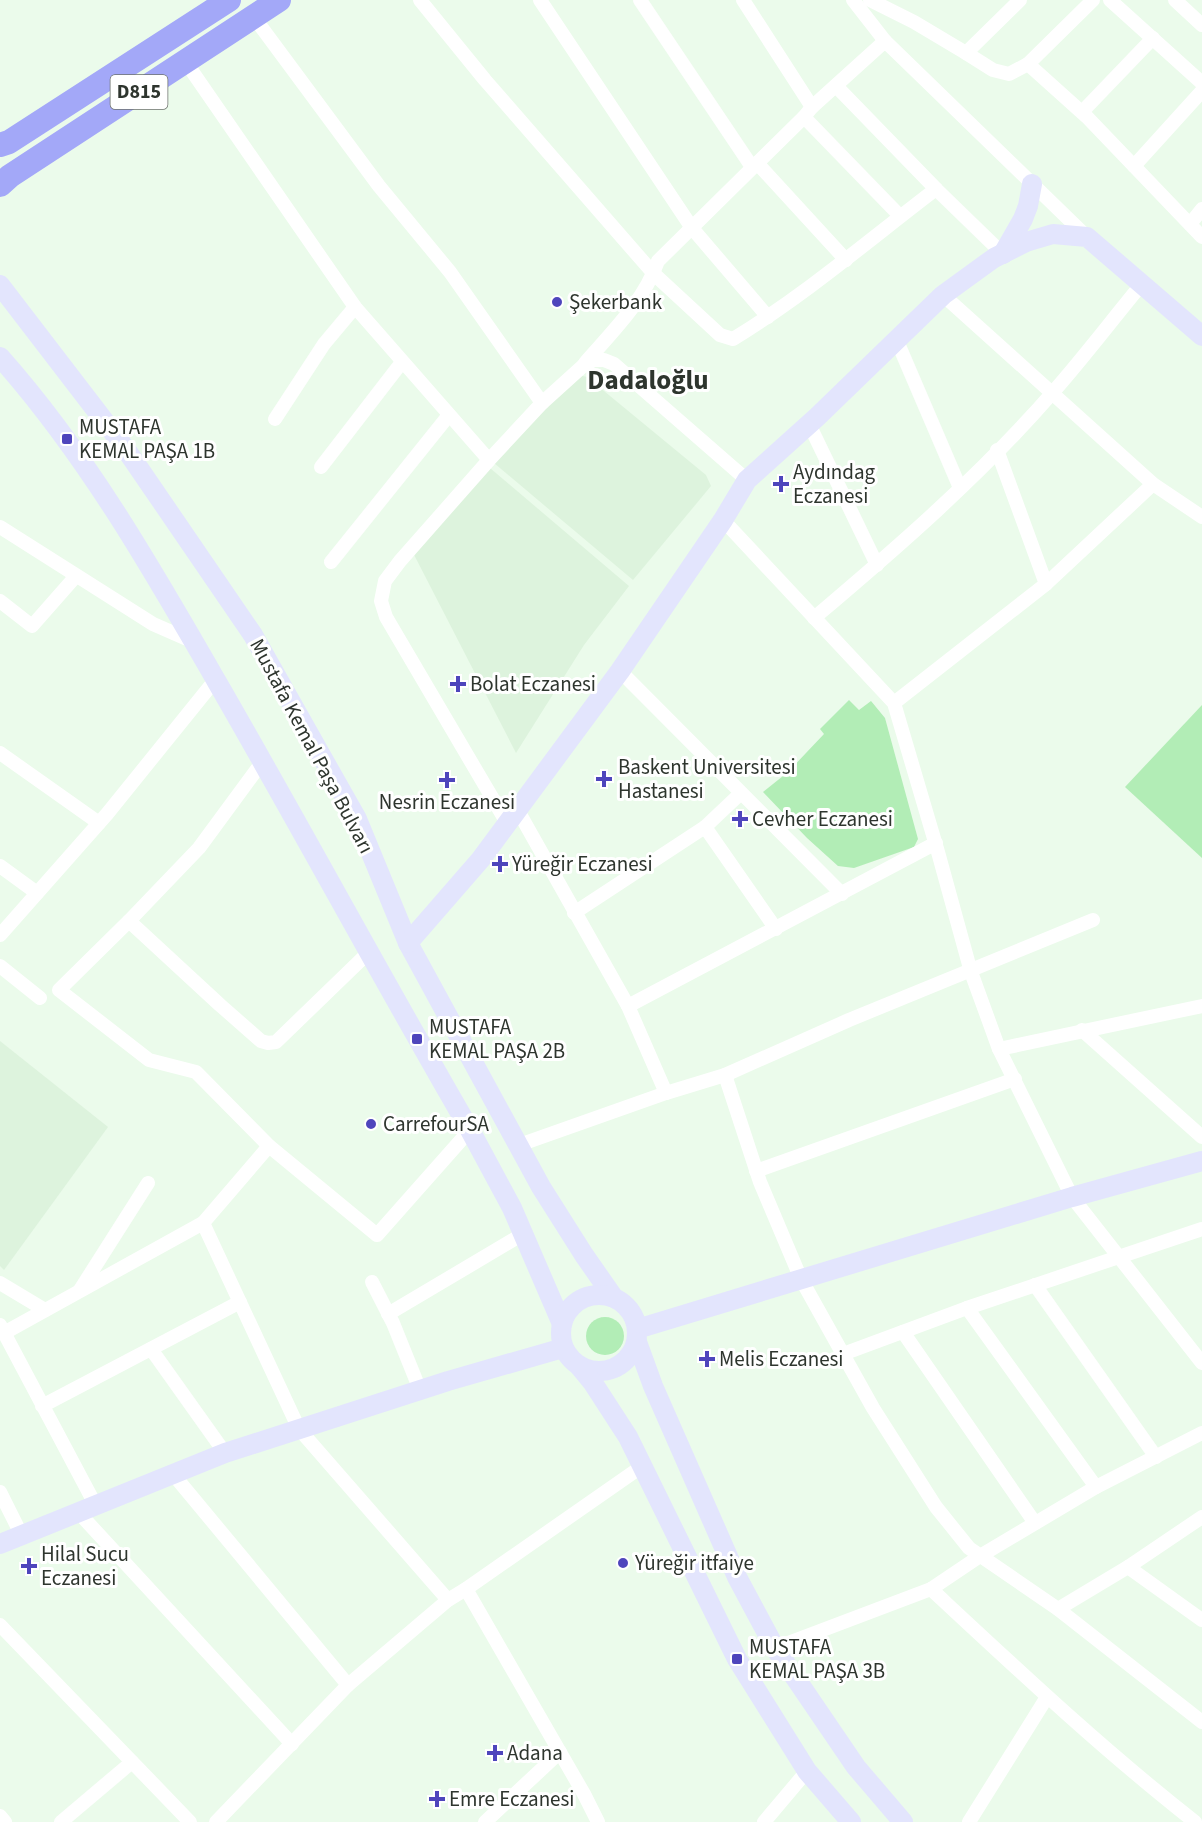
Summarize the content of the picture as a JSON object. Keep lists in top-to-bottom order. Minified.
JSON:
{"streets":{"highway":["D815"],"main road":["Mustafa Kemal Paşa Bulvarı"]},"districts":["Dadaloğlu"],"places":{"other":["Şekerbank","CarrefourSA","Yüreğir itfaiye"],"transit":["MUSTAFA KEMAL PAŞA 1B","MUSTAFA KEMAL PAŞA 2B","MUSTAFA KEMAL PAŞA 3B"],"health":["Aydındag Eczanesi","Bolat Eczanesi","Baskent Universitesi Hastanesi","Nesrin Eczanesi","Cevher Eczanesi","Yüreğir Eczanesi","Melis Eczanesi","Hilal Sucu Eczanesi","Adana","Emre Eczanesi"]}}
